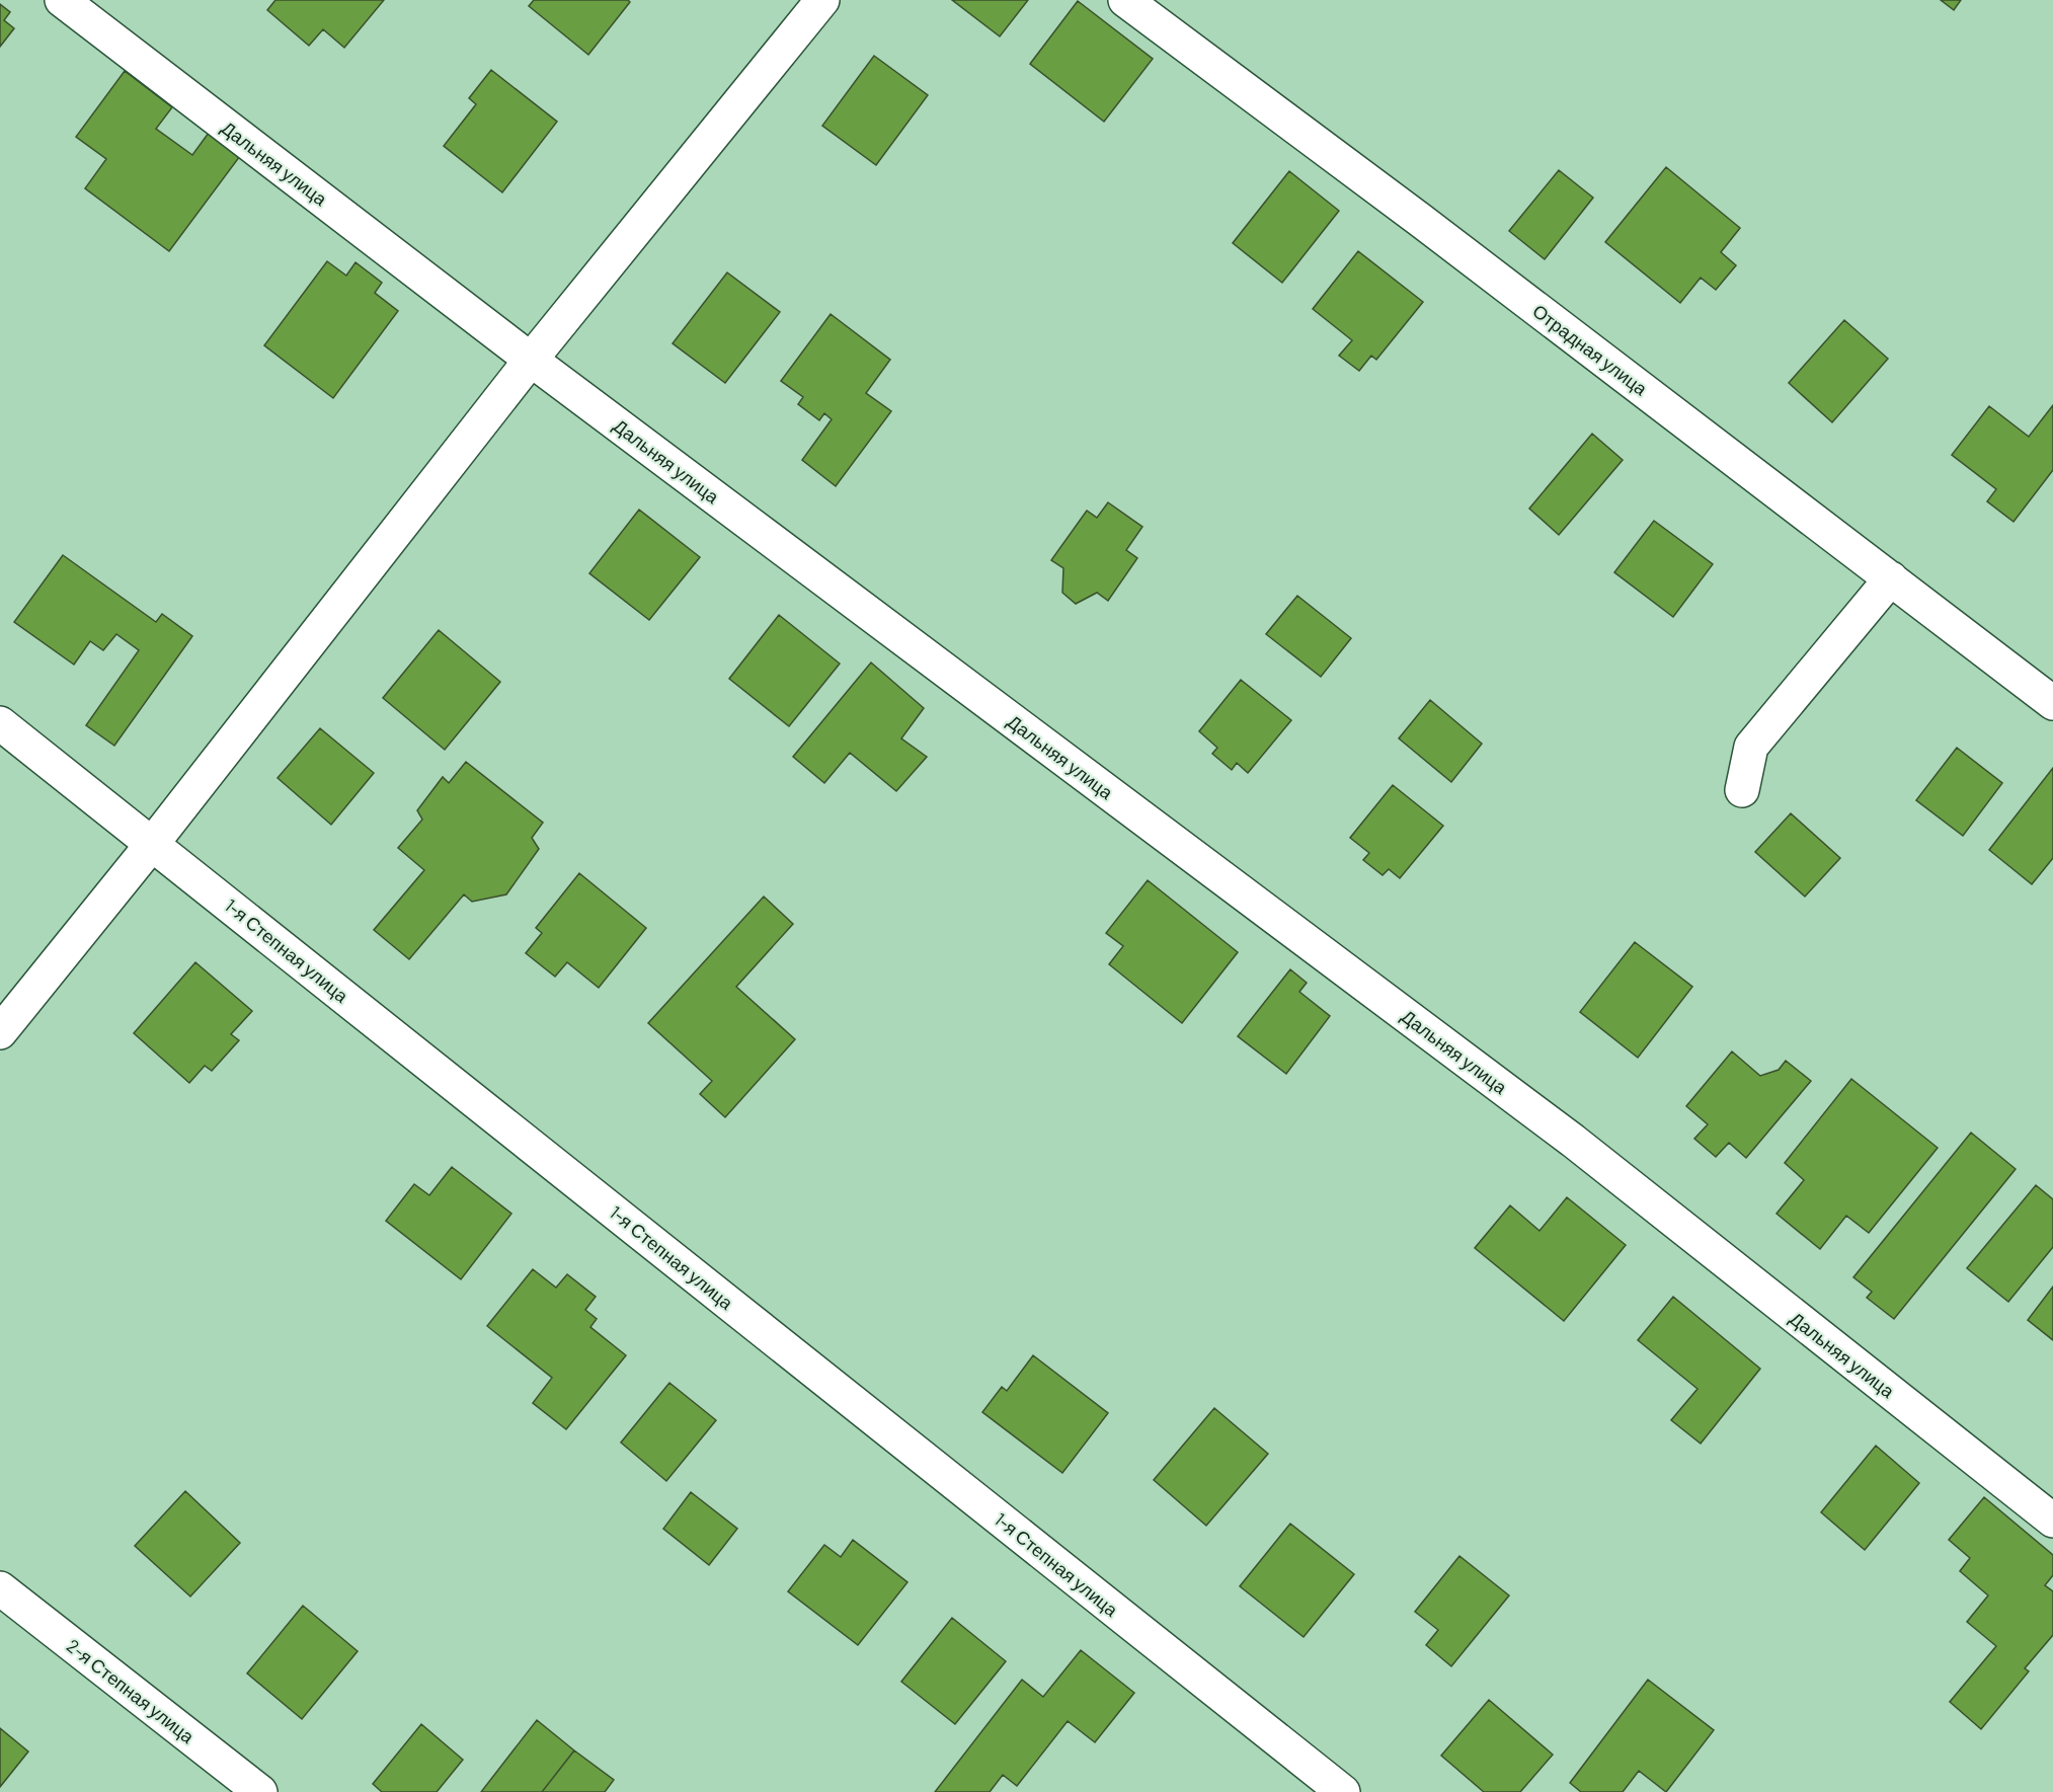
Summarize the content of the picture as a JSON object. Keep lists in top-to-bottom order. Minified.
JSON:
{"streets":{"street":["Дальняя улица","Отрадная улица","1-я Степная улица","2-я Степная улица"]}}
